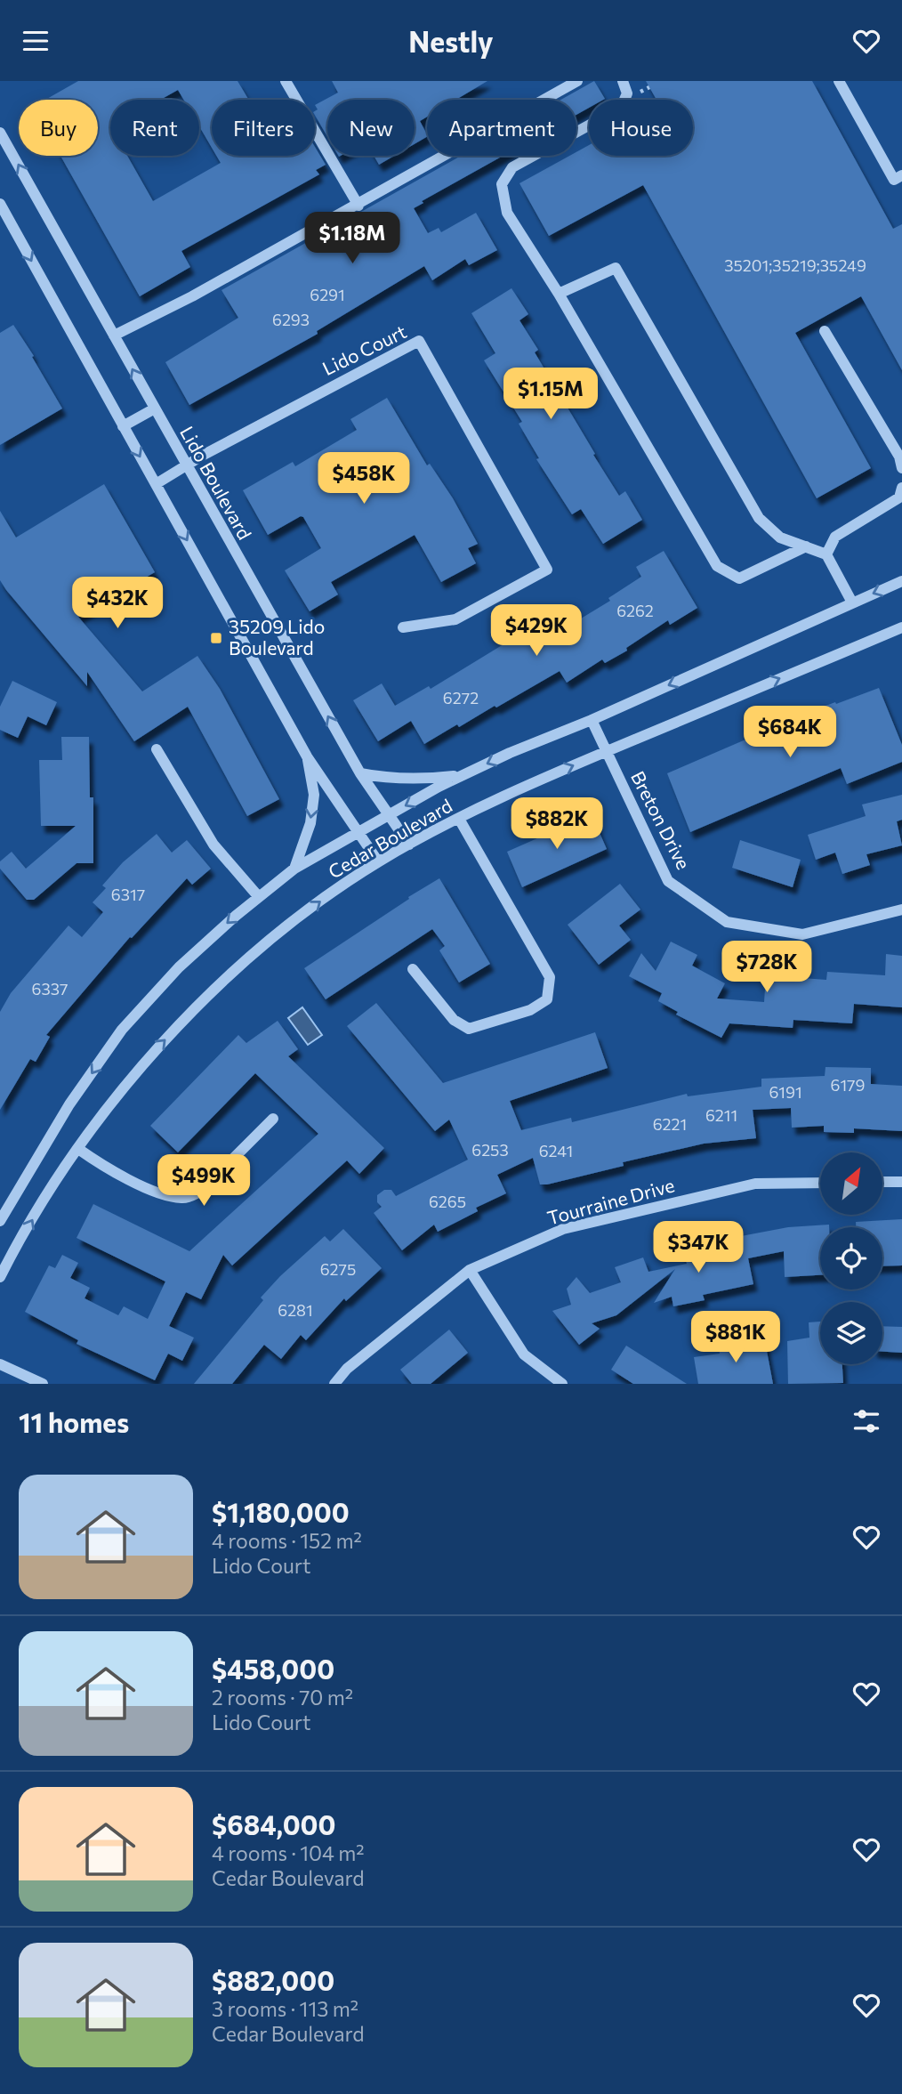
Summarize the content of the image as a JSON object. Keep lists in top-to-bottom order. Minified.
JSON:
{"streets":{"street":["Lido Court","Lido Boulevard","Breton Drive","Cedar Boulevard","Tourraine Drive"]},"crossings":[["Lido Court","Lido Boulevard"],["Lido Boulevard","Cedar Boulevard"],["Breton Drive","Cedar Boulevard"]],"places":{"transit":["35209 Lido Boulevard"]},"house_numbers":["35201;35219;35249","6291","6293","6262","6272","6317","6337","6179","6191","6211","6221","6253","6241","6265","6275","6281"],"north":"top right","page":{"header":"Nestly","chip":["Buy","Rent","Filters","New","Apartment","House"],"price":["$1.18M","$1.15M","$458K","$432K","$429K","$684K","$882K","$728K","$499K","$347K","$881K"],"heading":"11 homes","list":[{"name":"$1,180,000","note":"4 rooms · 152 m² · Lido Court"},{"name":"$458,000","note":"2 rooms · 70 m² · Lido Court"},{"name":"$684,000","note":"4 rooms · 104 m² · Cedar Boulevard"},{"name":"$882,000","note":"3 rooms · 113 m² · Cedar Boulevard"}]}}
